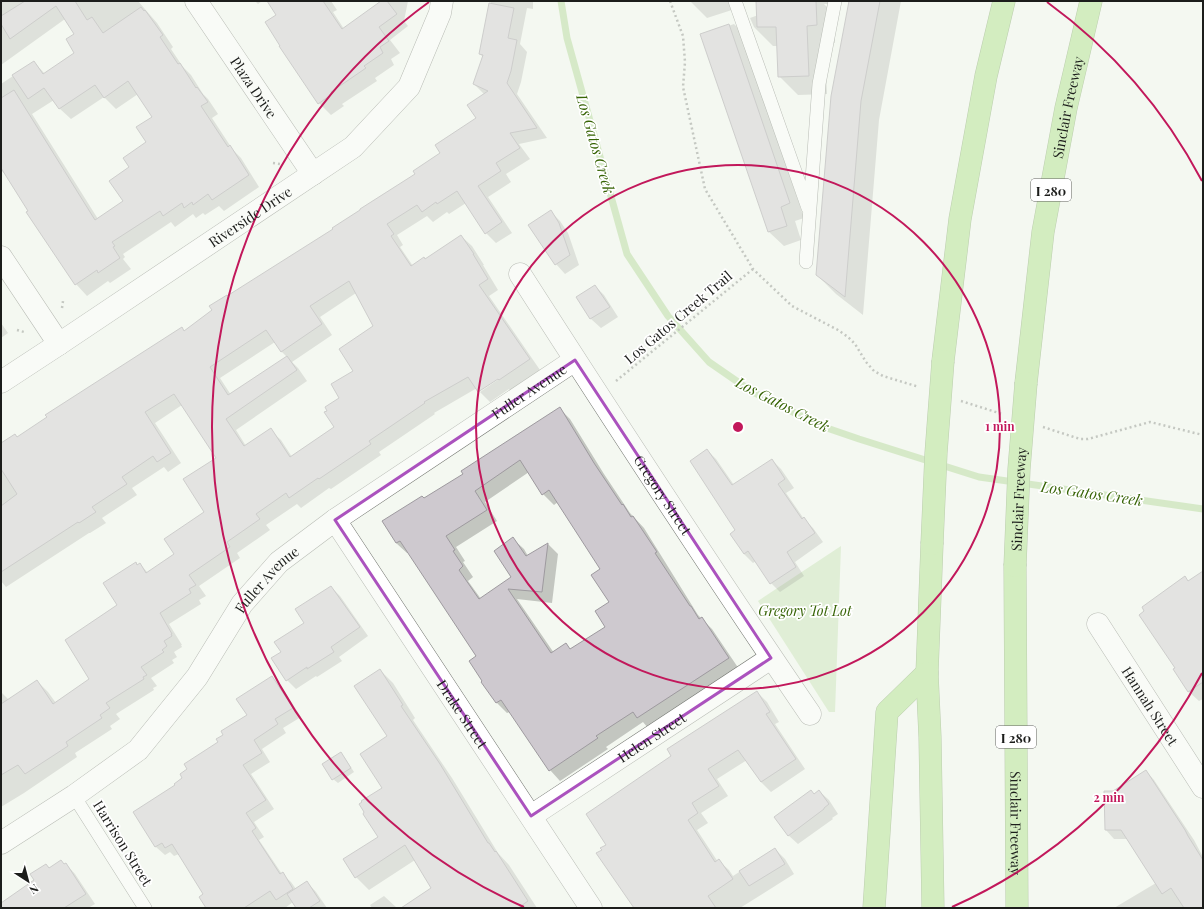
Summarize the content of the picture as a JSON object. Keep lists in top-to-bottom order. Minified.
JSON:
{"streets":{"highway":["Sinclair Freeway","I 280"],"street":["Plaza Drive","Riverside Drive","Fuller Avenue","Gregory Street","Hannah Street","Drake Street","Helen Street"],"lane":["Harrison Street"],"path":["Los Gatos Creek Trail"]},"crossings":[["Plaza Drive","Riverside Drive"],["Fuller Avenue","Gregory Street"],["Fuller Avenue","Drake Street"],["Fuller Avenue","Harrison Street"],["Gregory Street","Helen Street"],["Drake Street","Helen Street"]],"water":["Los Gatos Creek"],"parks":["Gregory Tot Lot"],"north":"bottom right","rings":["1 min","2 min"]}
